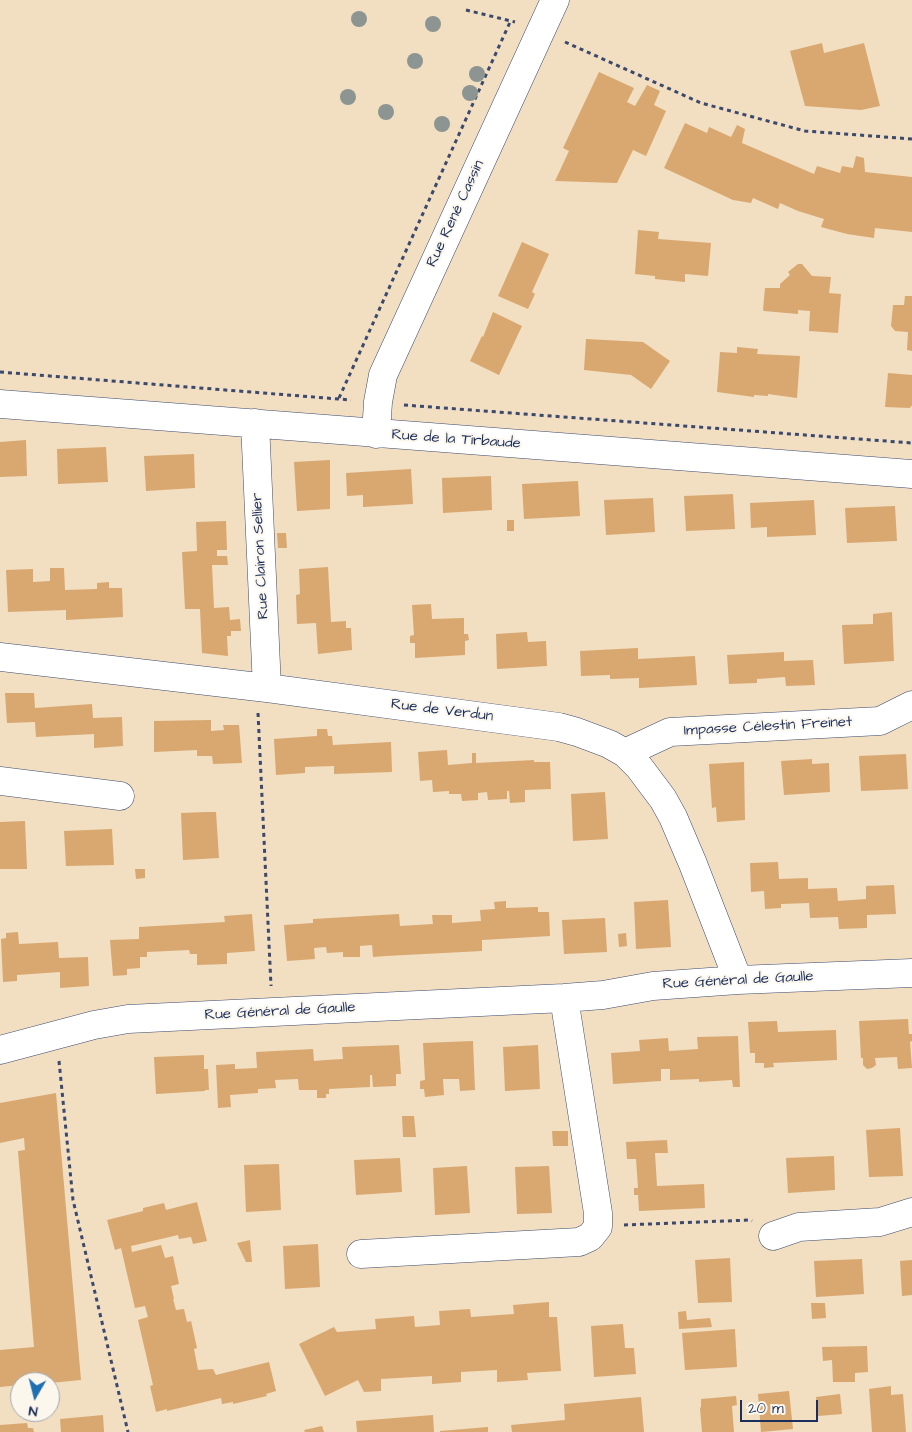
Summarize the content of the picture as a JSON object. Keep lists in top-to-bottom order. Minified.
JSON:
{"streets":{"street":["Rue René Cassin","Rue de la Tirbaude","Rue Clairon Sellier","Rue de Verdun","Impasse Célestin Freinet","Rue Général de Gaulle"]},"crossings":[["Rue René Cassin","Rue de la Tirbaude"],["Rue de la Tirbaude","Rue Clairon Sellier"],["Rue Clairon Sellier","Rue de Verdun"],["Rue de Verdun","Impasse Célestin Freinet"],["Rue de Verdun","Rue Général de Gaulle"]],"scale_bar":"20 m","north":"bottom"}
